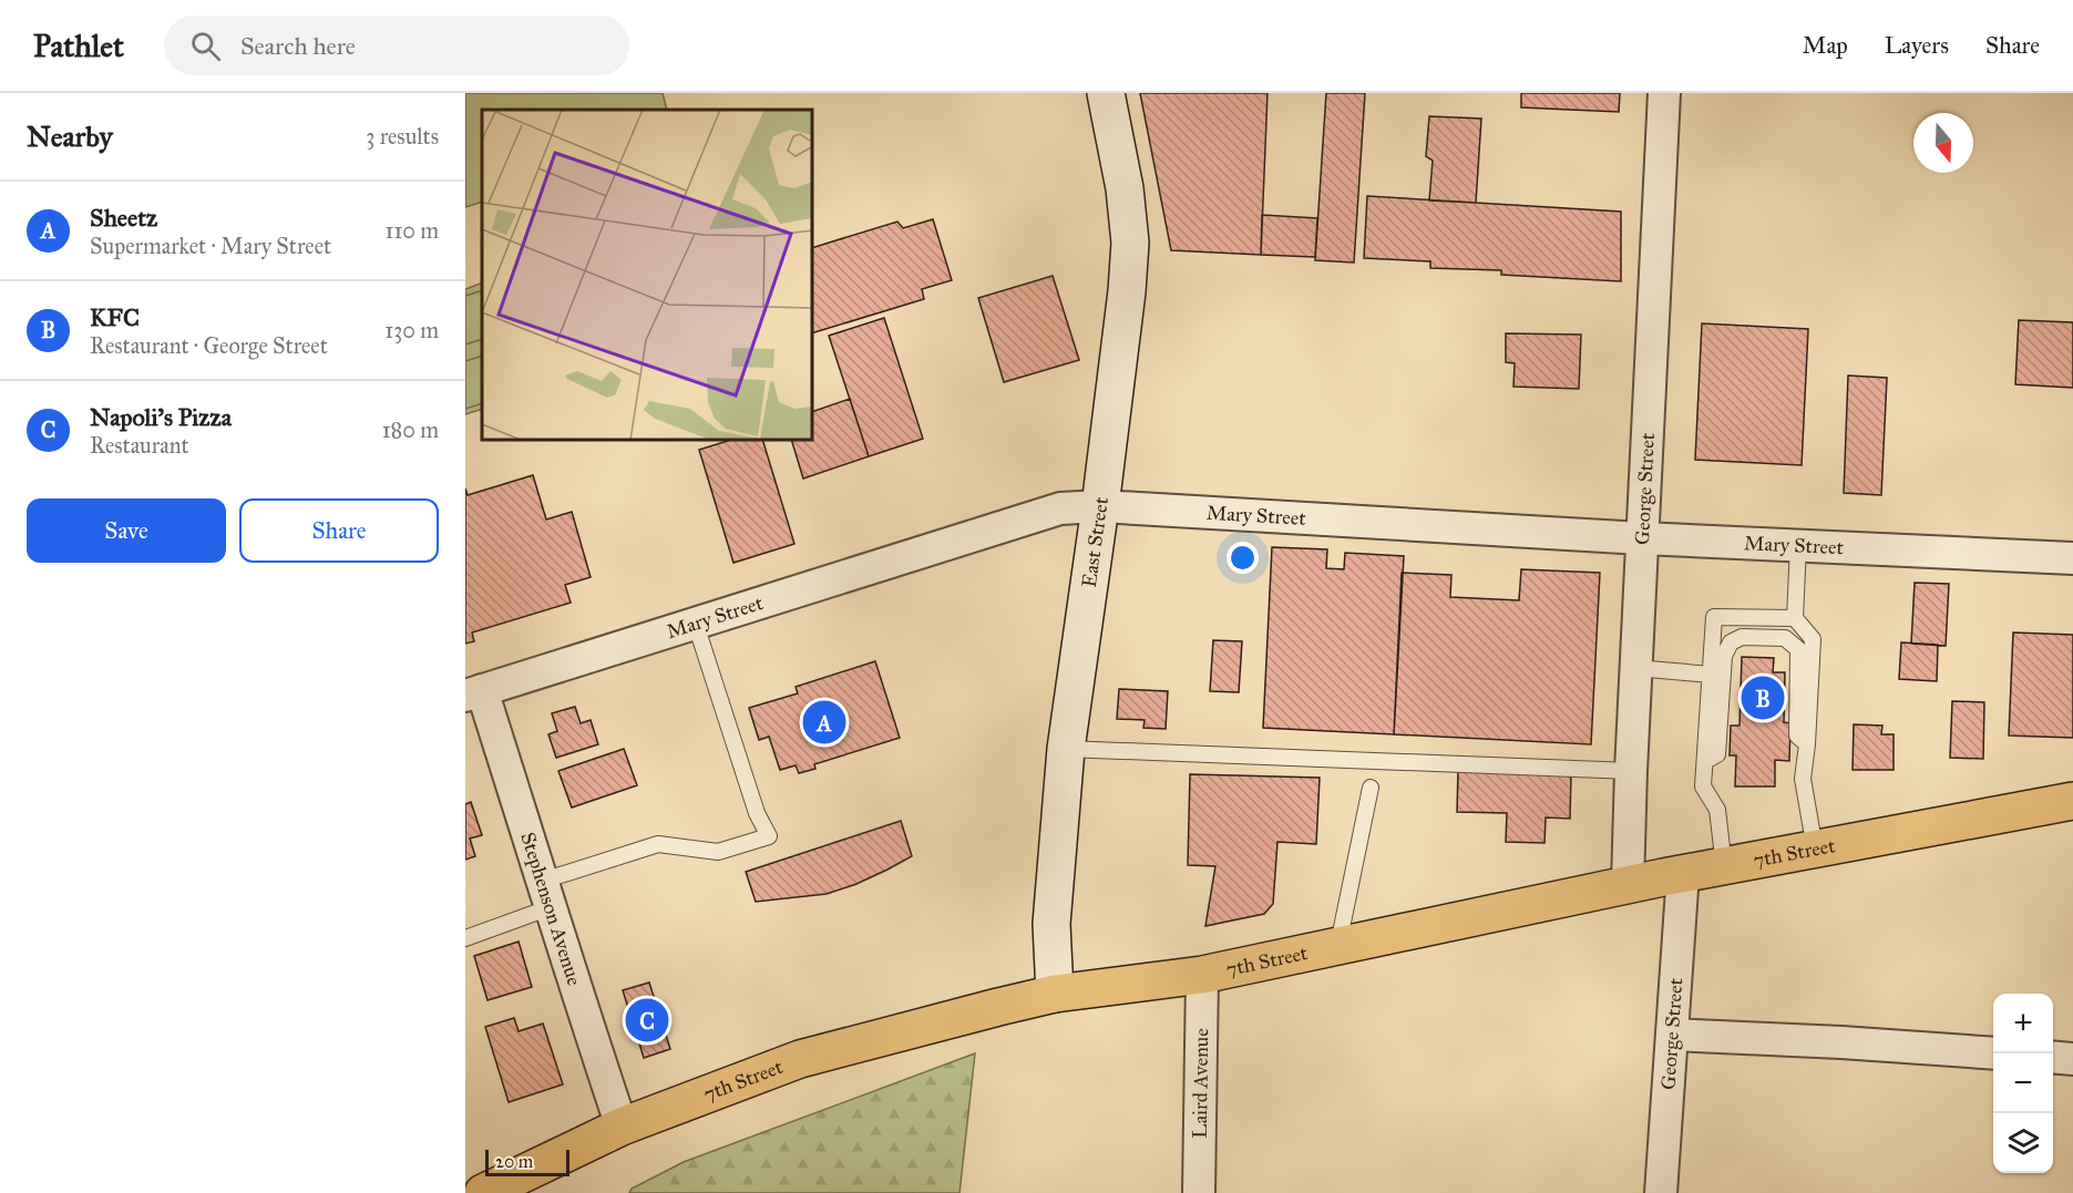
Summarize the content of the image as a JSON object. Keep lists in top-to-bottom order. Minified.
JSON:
{"streets":{"main road":["East Street","7th Street"],"street":["George Street","Mary Street","Stephenson Avenue","Laird Avenue"]},"crossings":[["George Street","Mary Street"],["George Street","7th Street"],["Mary Street","East Street"],["Mary Street","Stephenson Avenue"],["East Street","7th Street"],["7th Street","Stephenson Avenue"],["7th Street","Laird Avenue"]],"scale_bar":"20 m","north":"bottom","page":{"header":"Pathlet","search":"Search here","nav":["Map","Layers","Share"],"heading":["Nearby","3 results"],"list":[{"mark":"A","name":"Sheetz","note":"Supermarket · Mary Street","value":"110 m"},{"mark":"B","name":"KFC","note":"Restaurant · George Street","value":"130 m"},{"mark":"C","name":"Napoli's Pizza","note":"Restaurant","value":"180 m"}],"buttons":["Save","Share"],"pins":["B","A","C"],"map_buttons":["+","−"],"scale":"20 m"}}
